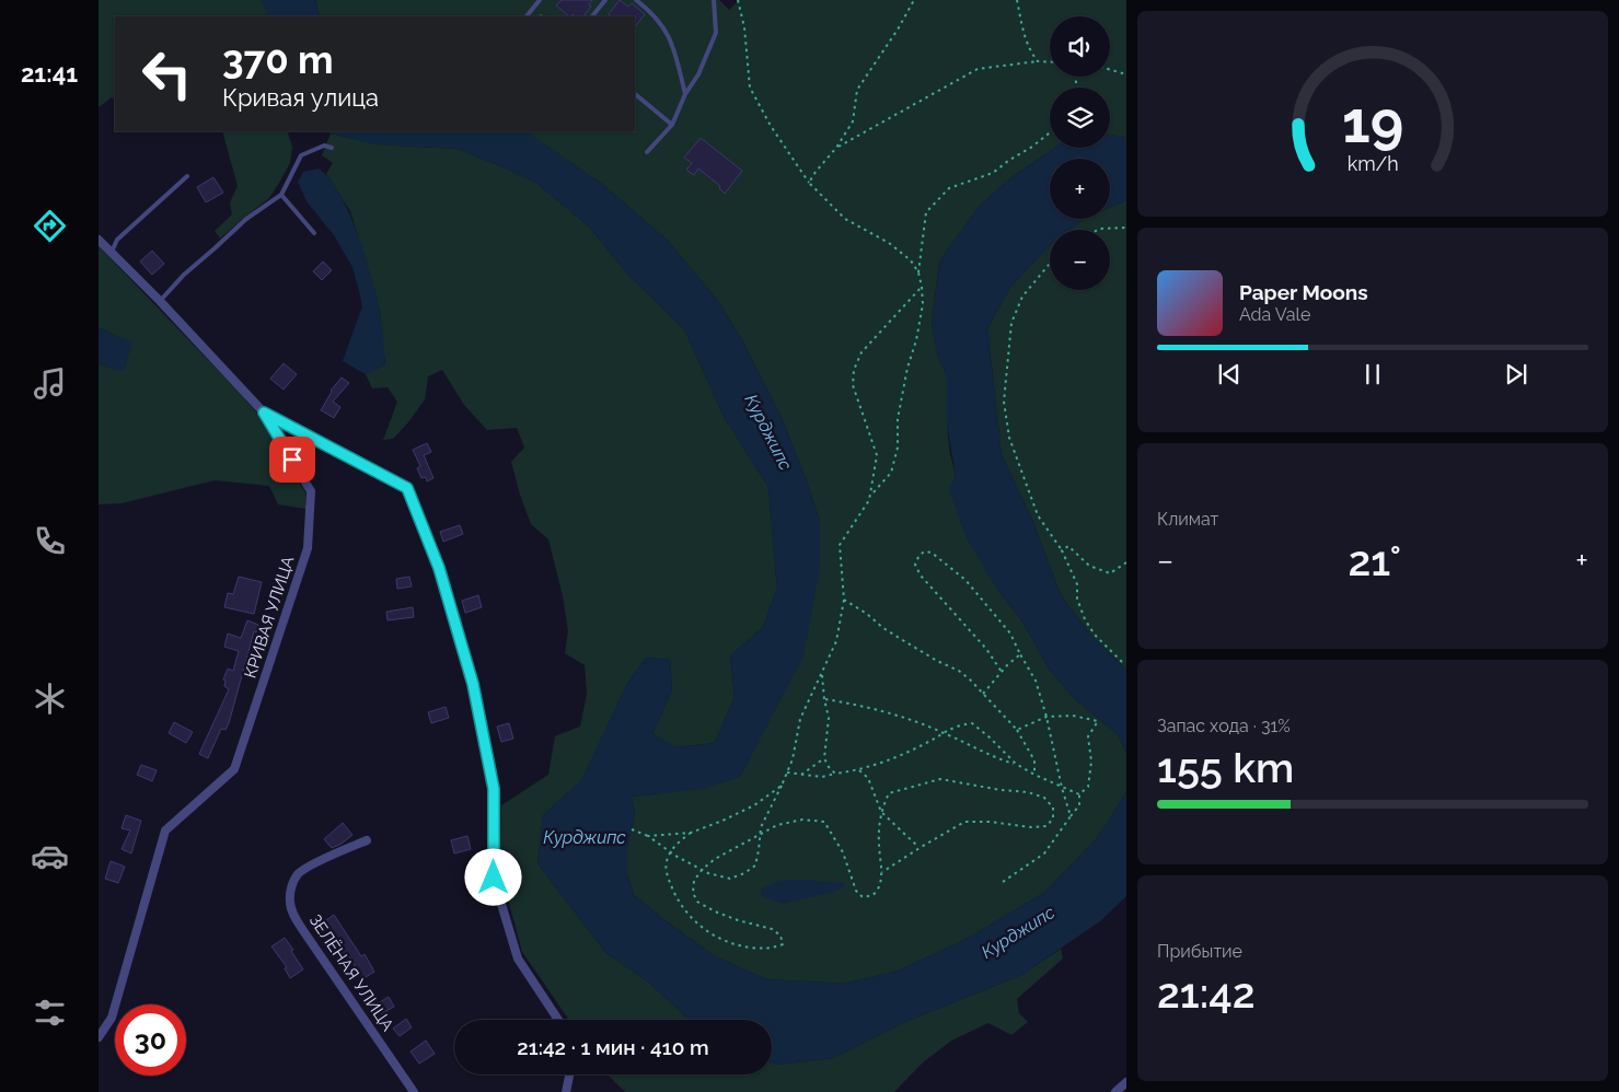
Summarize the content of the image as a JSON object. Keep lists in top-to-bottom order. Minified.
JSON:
{"streets":{"street":["КРИВАЯ УЛИЦА","ЗЕЛЁНАЯ УЛИЦА"]},"water":["Курджипс"],"page":{"tabs":"21:41","map_buttons":["+","−"],"turn":["370 m","Кривая улица"],"song":["Paper Moons","Ada Vale"],"tile":["Климат",["Запас хода · 31%","155 km"],["Прибытие","21:42"]],"heat":["−","21°","+"],"limit":"30","trip":"21:42 · 1 мин · 410 m","gauge":["19","km/h"]}}
